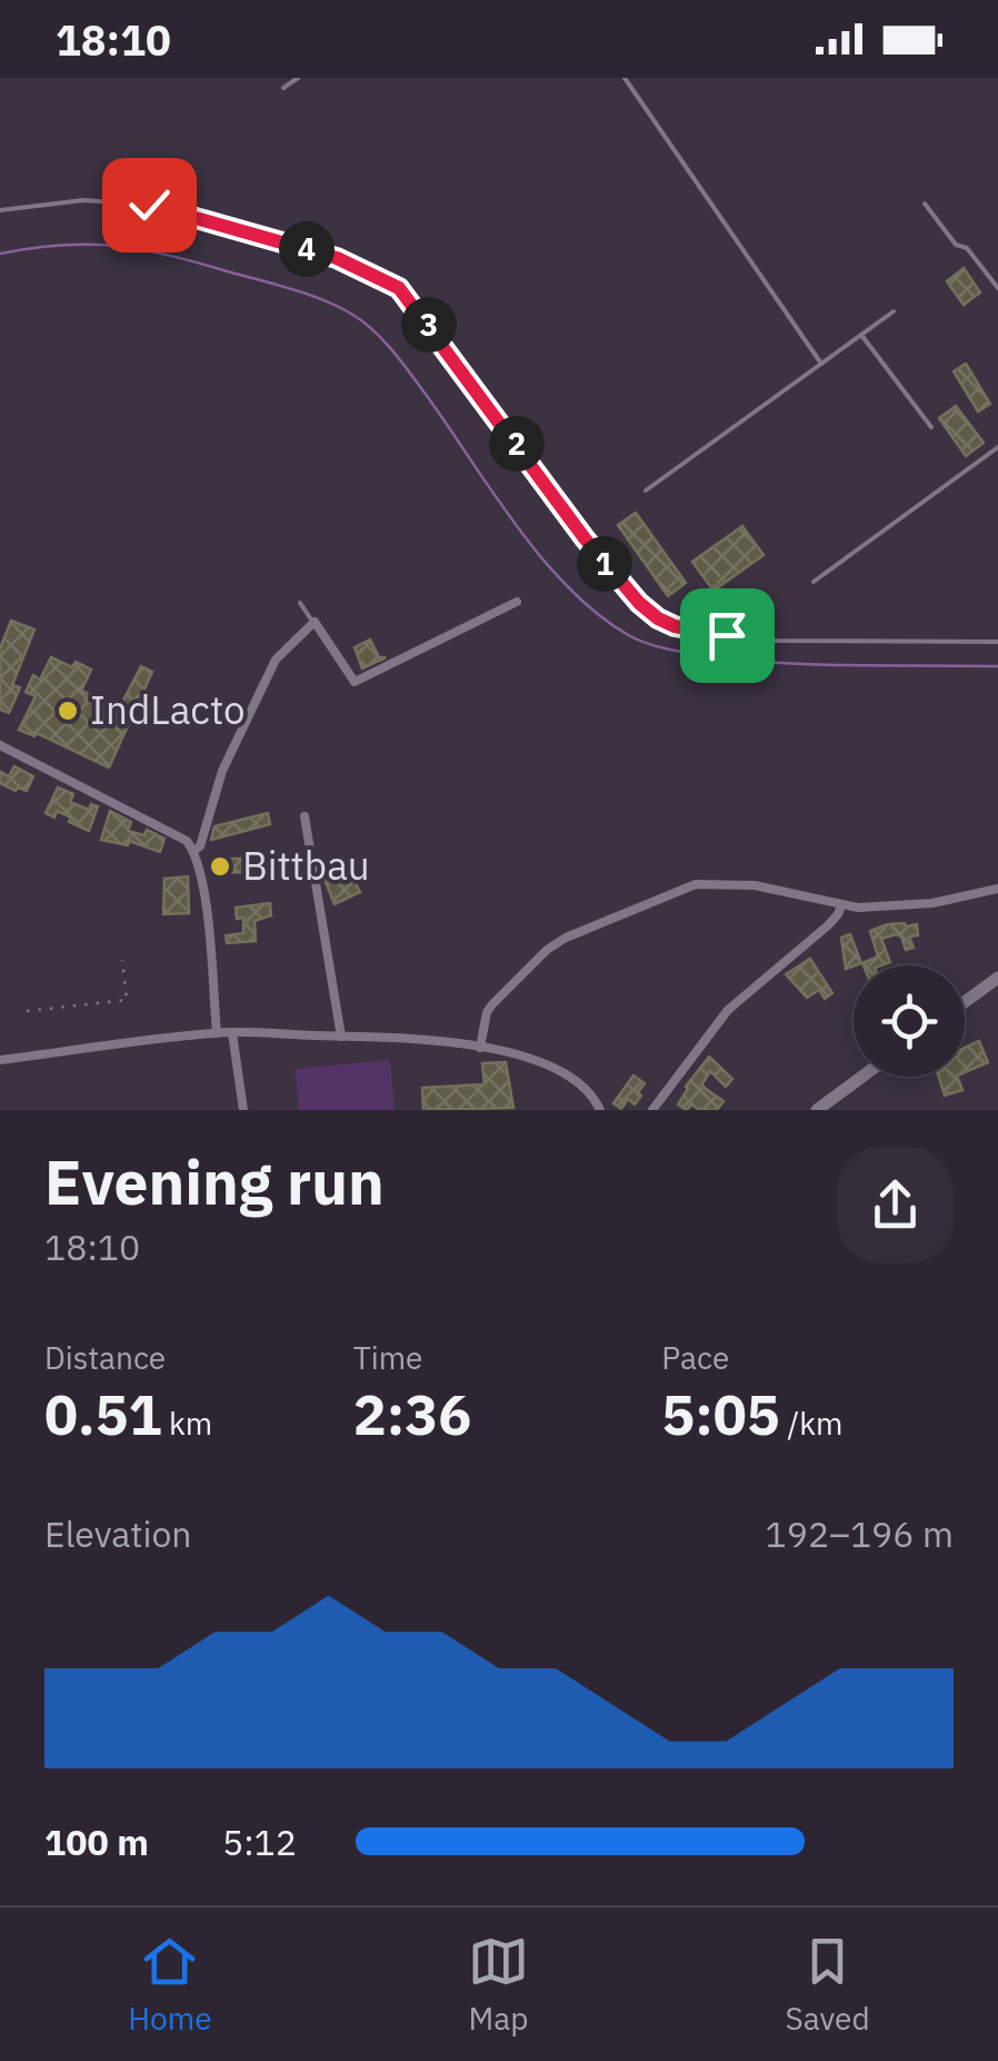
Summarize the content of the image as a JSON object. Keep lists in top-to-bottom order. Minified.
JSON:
{"places":["IndLacto","Bittbau"],"page":{"status":"18:10","pins":["4","3","2","1"],"heading":["Evening run","18:10"],"stats":[["Distance","0.51 km"],["Time","2:36"],["Pace","5:05 /km"]],"chart":["Elevation","192–196 m"],"list":[{"name":"100 m","note":"5:12"}],"tabs":["Home","Map","Saved"]}}
